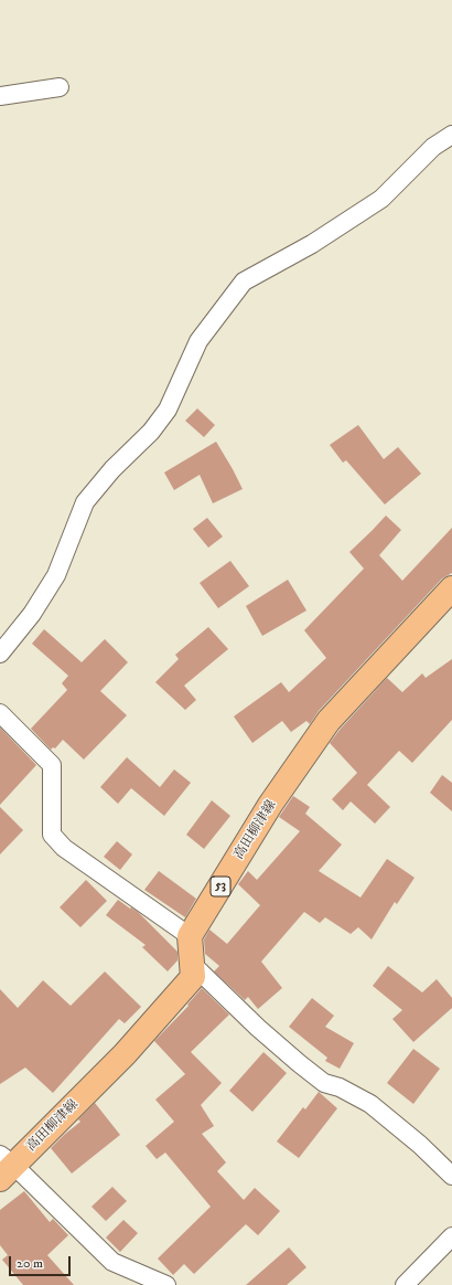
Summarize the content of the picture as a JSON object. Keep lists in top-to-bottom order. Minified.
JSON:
{"streets":{"main road":["高田柳津線","53"]},"scale_bar":"20 m"}
